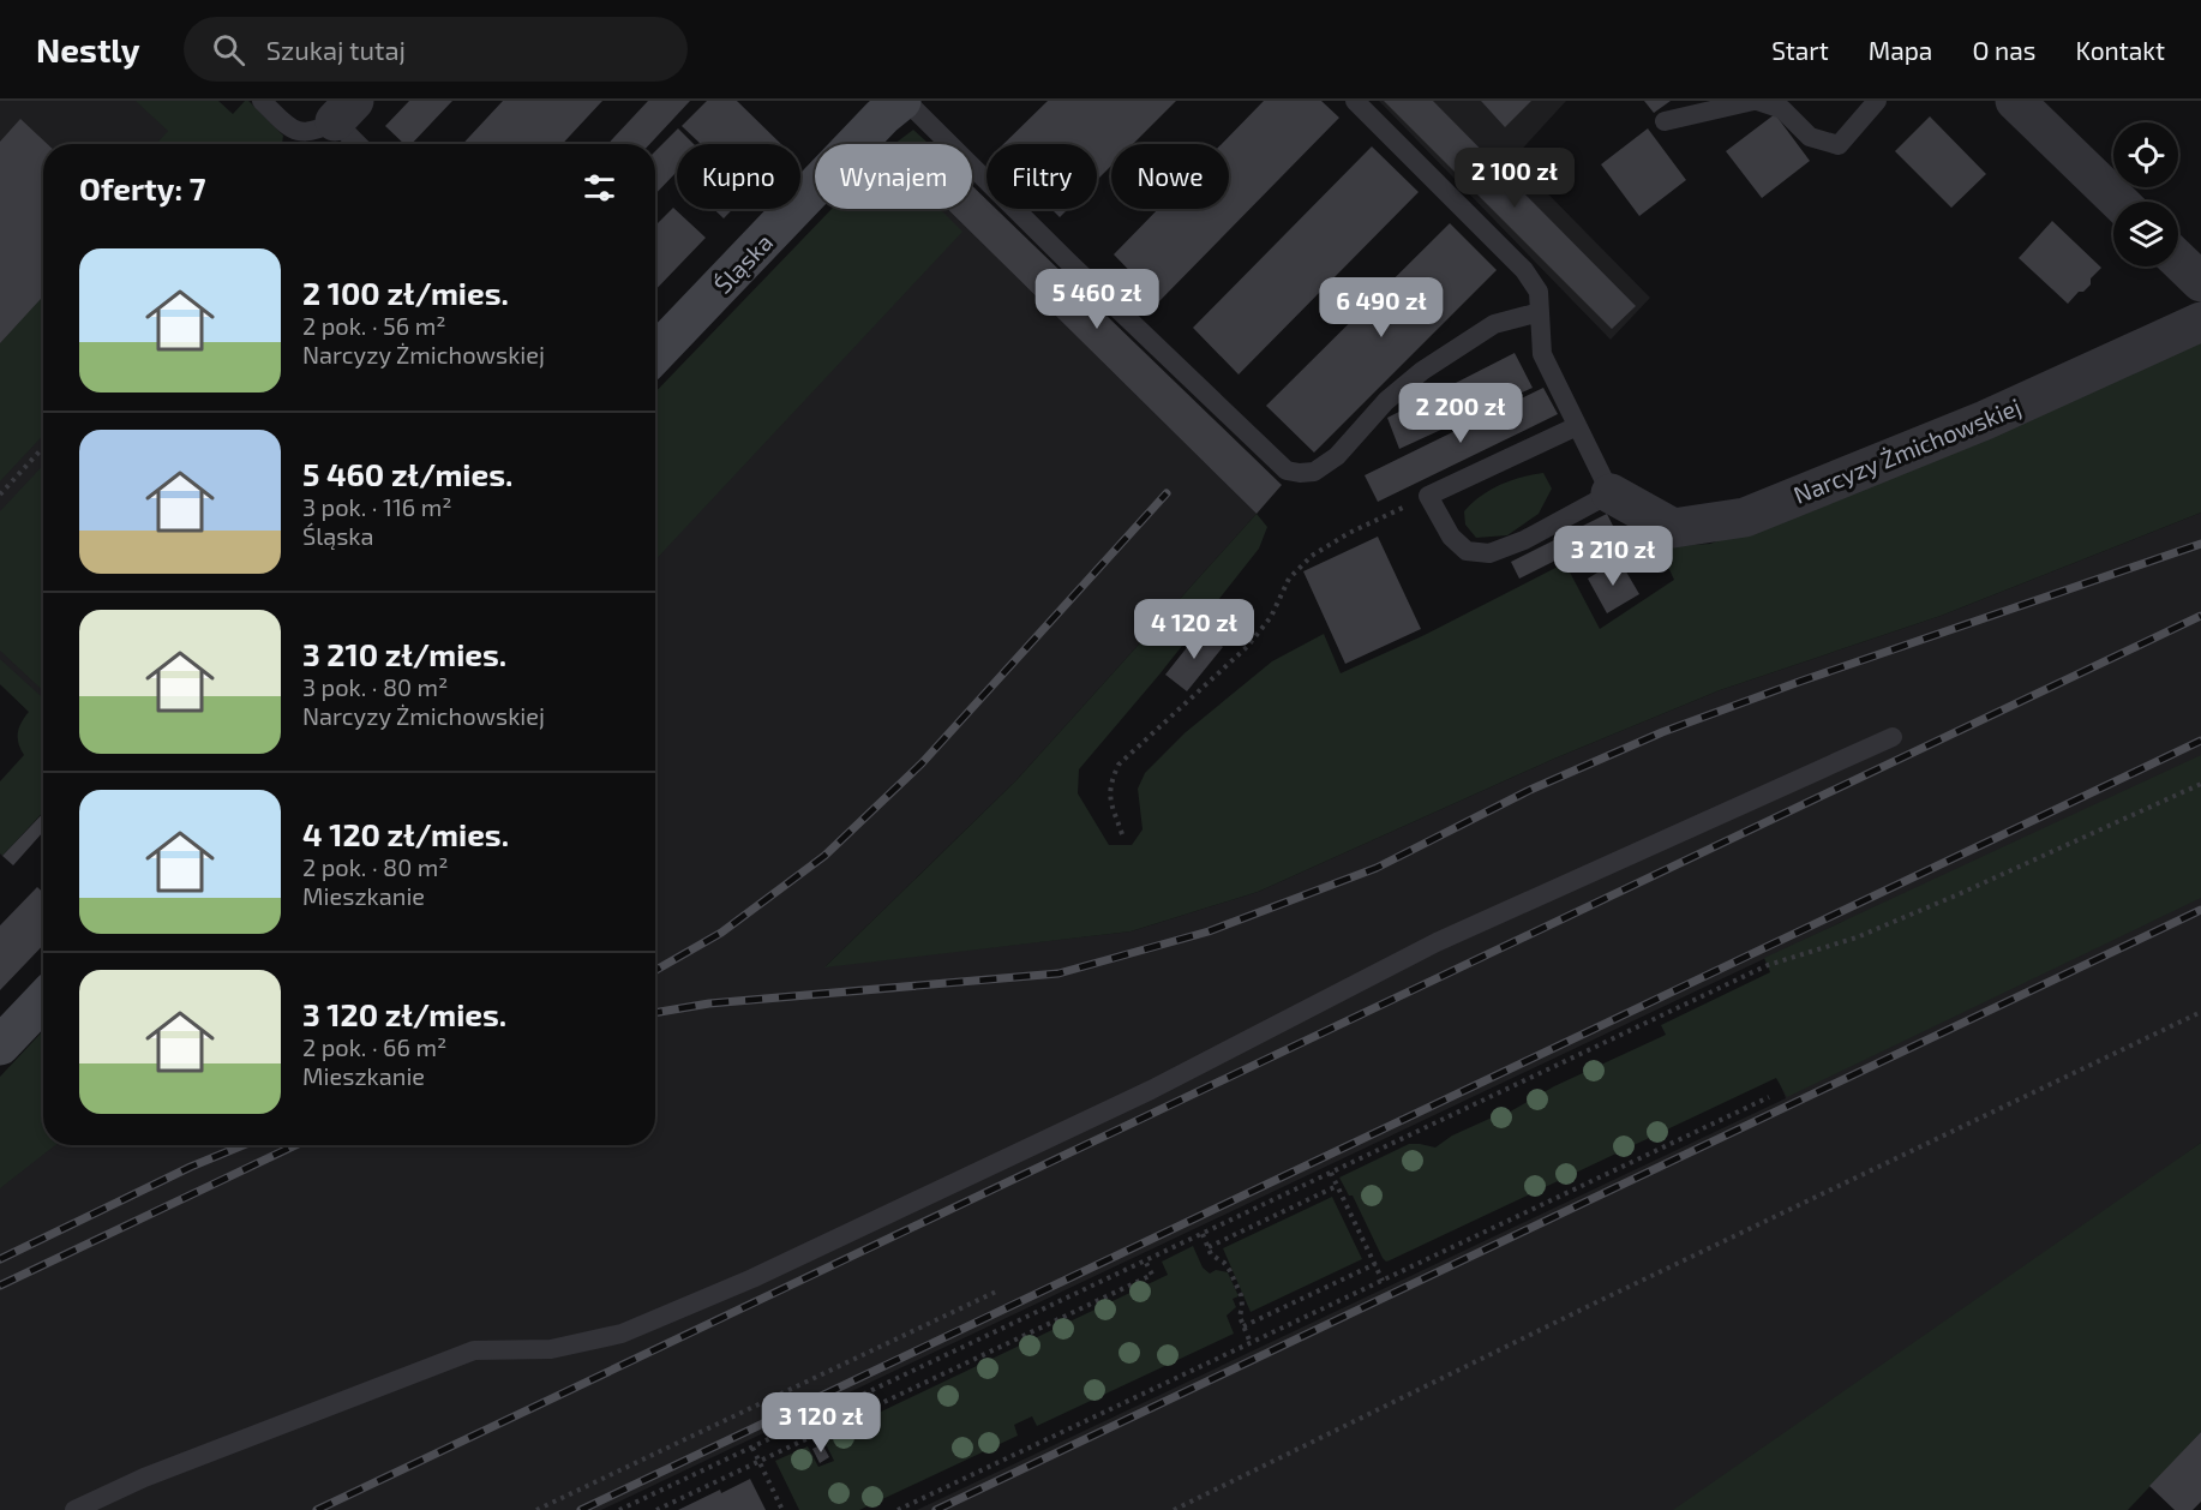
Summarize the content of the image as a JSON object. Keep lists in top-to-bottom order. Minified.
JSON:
{"streets":{"street":["Śląska","Narcyzy Żmichowskiej"]},"page":{"header":"Nestly","search":"Szukaj tutaj","nav":["Start","Mapa","O nas","Kontakt"],"chip":["Kupno","Wynajem","Filtry","Nowe"],"heading":"Oferty: 7","price":["2 100 zł","5 460 zł","6 490 zł","2 200 zł","3 210 zł","4 120 zł","3 120 zł"],"list":[{"name":"2 100 zł/mies.","note":"2 pok. · 56 m² · Narcyzy Żmichowskiej"},{"name":"5 460 zł/mies.","note":"3 pok. · 116 m² · Śląska"},{"name":"3 210 zł/mies.","note":"3 pok. · 80 m² · Narcyzy Żmichowskiej"},{"name":"4 120 zł/mies.","note":"2 pok. · 80 m² · Mieszkanie"},{"name":"3 120 zł/mies.","note":"2 pok. · 66 m² · Mieszkanie"}]}}
